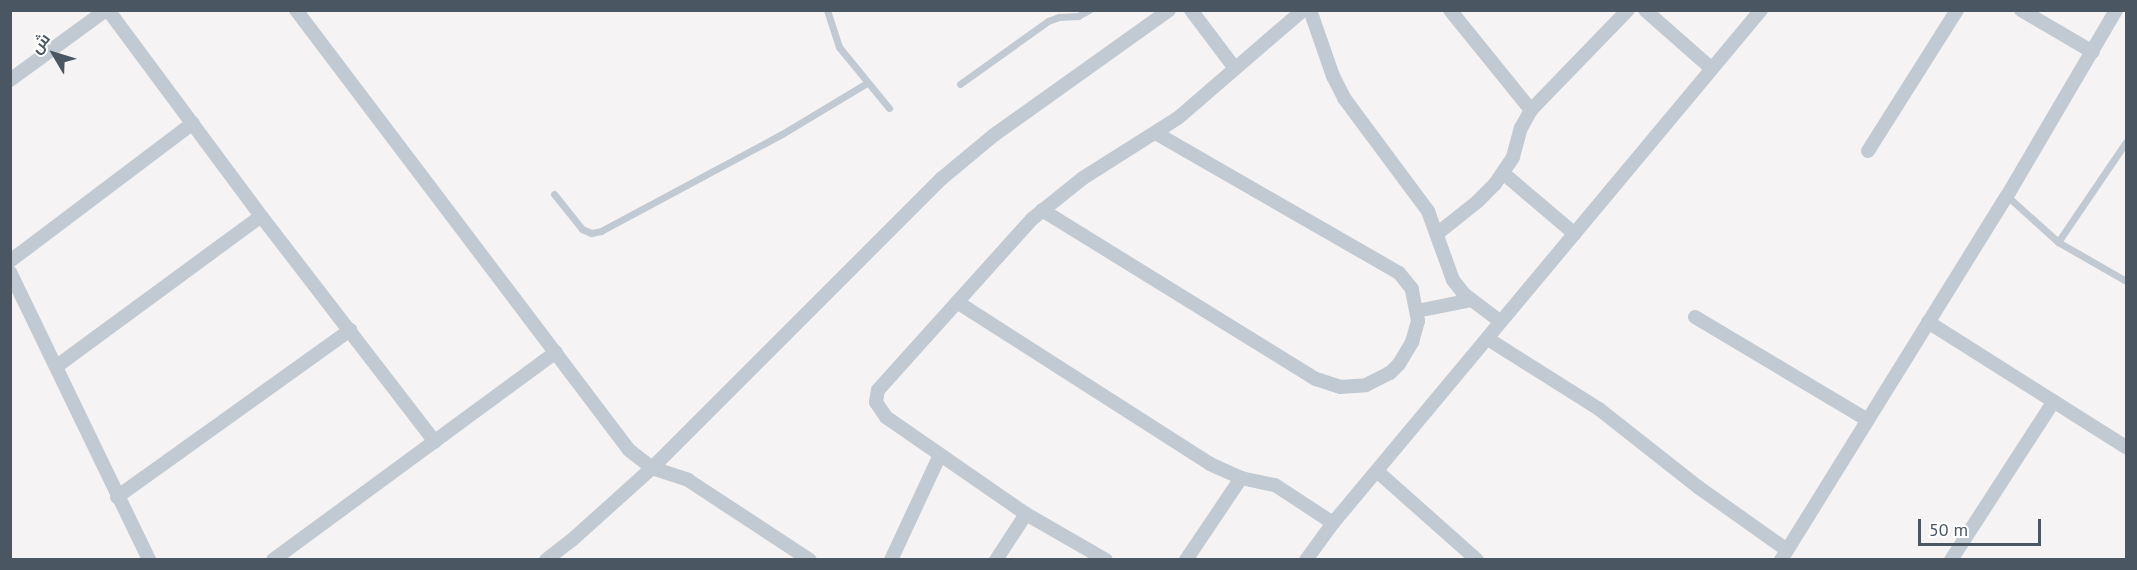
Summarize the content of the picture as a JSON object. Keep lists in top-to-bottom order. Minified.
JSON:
{"scale_bar":"50 m","north":"top left"}
